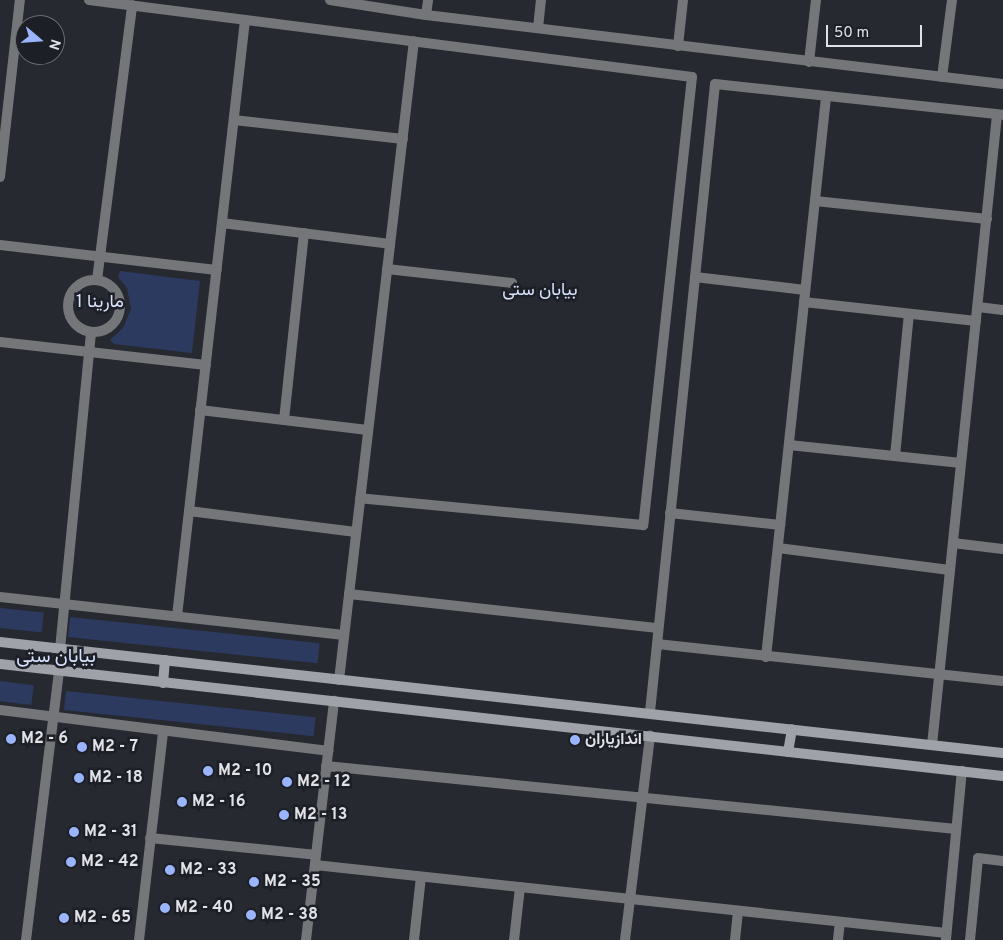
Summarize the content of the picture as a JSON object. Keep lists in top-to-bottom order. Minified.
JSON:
{"districts":["بیابان ستی","مارینا 1","بیابان ستی"],"places":["M2 - 6","اندازياران","M2 - 7","M2 - 10","M2 - 18","M2 - 12","M2 - 16","M2 - 13","M2 - 31","M2 - 42","M2 - 33","M2 - 35","M2 - 40","M2 - 38","M2 - 65"],"scale_bar":"50 m","north":"right"}
